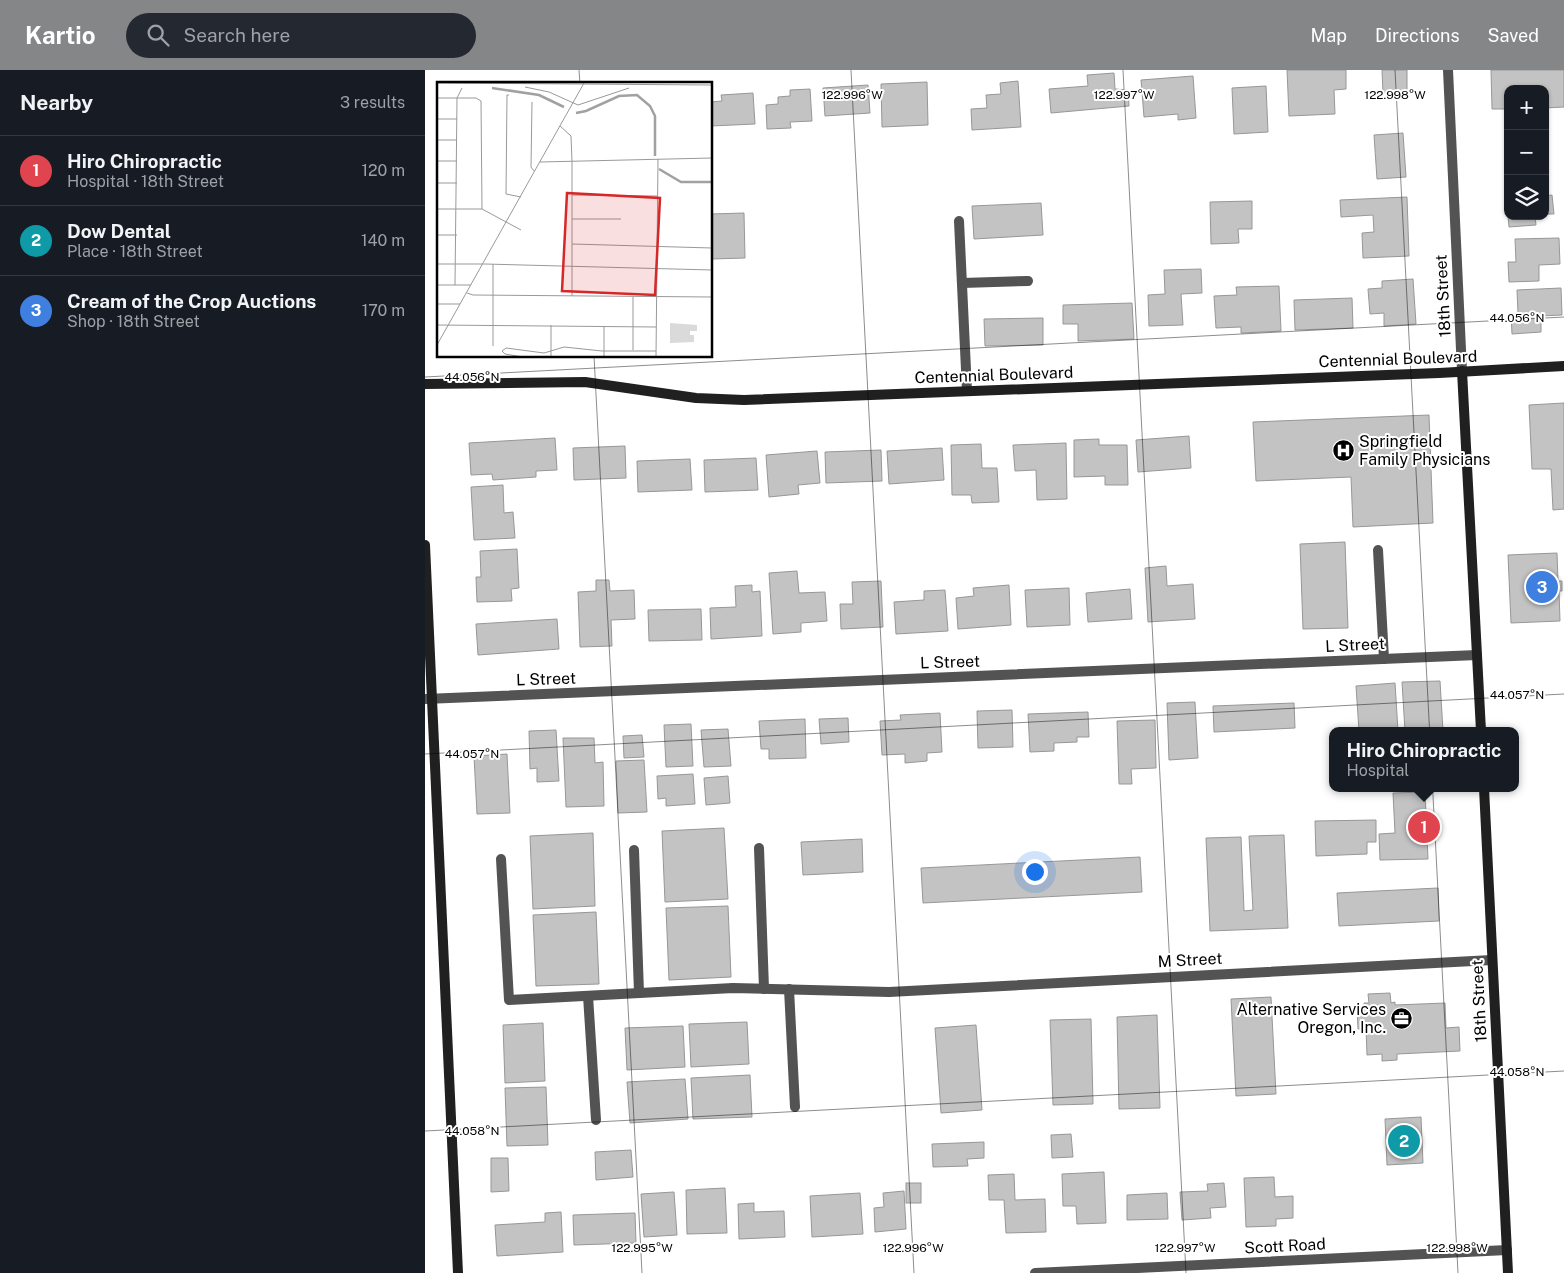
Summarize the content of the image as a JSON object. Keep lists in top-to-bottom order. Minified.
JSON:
{"streets":{"street":["18th Street","Centennial Boulevard","L Street","M Street","Scott Road"]},"crossings":[["18th Street","Centennial Boulevard"],["18th Street","L Street"],["18th Street","M Street"],["18th Street","Scott Road"]],"places":{"hospital":["Springfield Family Physicians"],"office":["Alternative Services Oregon, Inc."]},"page":{"header":"Kartio","search":"Search here","nav":["Map","Directions","Saved"],"heading":["Nearby","3 results"],"map_buttons":["+","−"],"list":[{"mark":"1","name":"Hiro Chiropractic","note":"Hospital · 18th Street","value":"120 m"},{"mark":"2","name":"Dow Dental","note":"Place · 18th Street","value":"140 m"},{"mark":"3","name":"Cream of the Crop Auctions","note":"Shop · 18th Street","value":"170 m"}],"pins":["3","1","2"],"popup":["Hiro Chiropractic","Hospital"]},"coordinates":["122.996°W","122.997°W","122.998°W","44.056°N","44.057°N","44.058°N","122.995°W"]}
